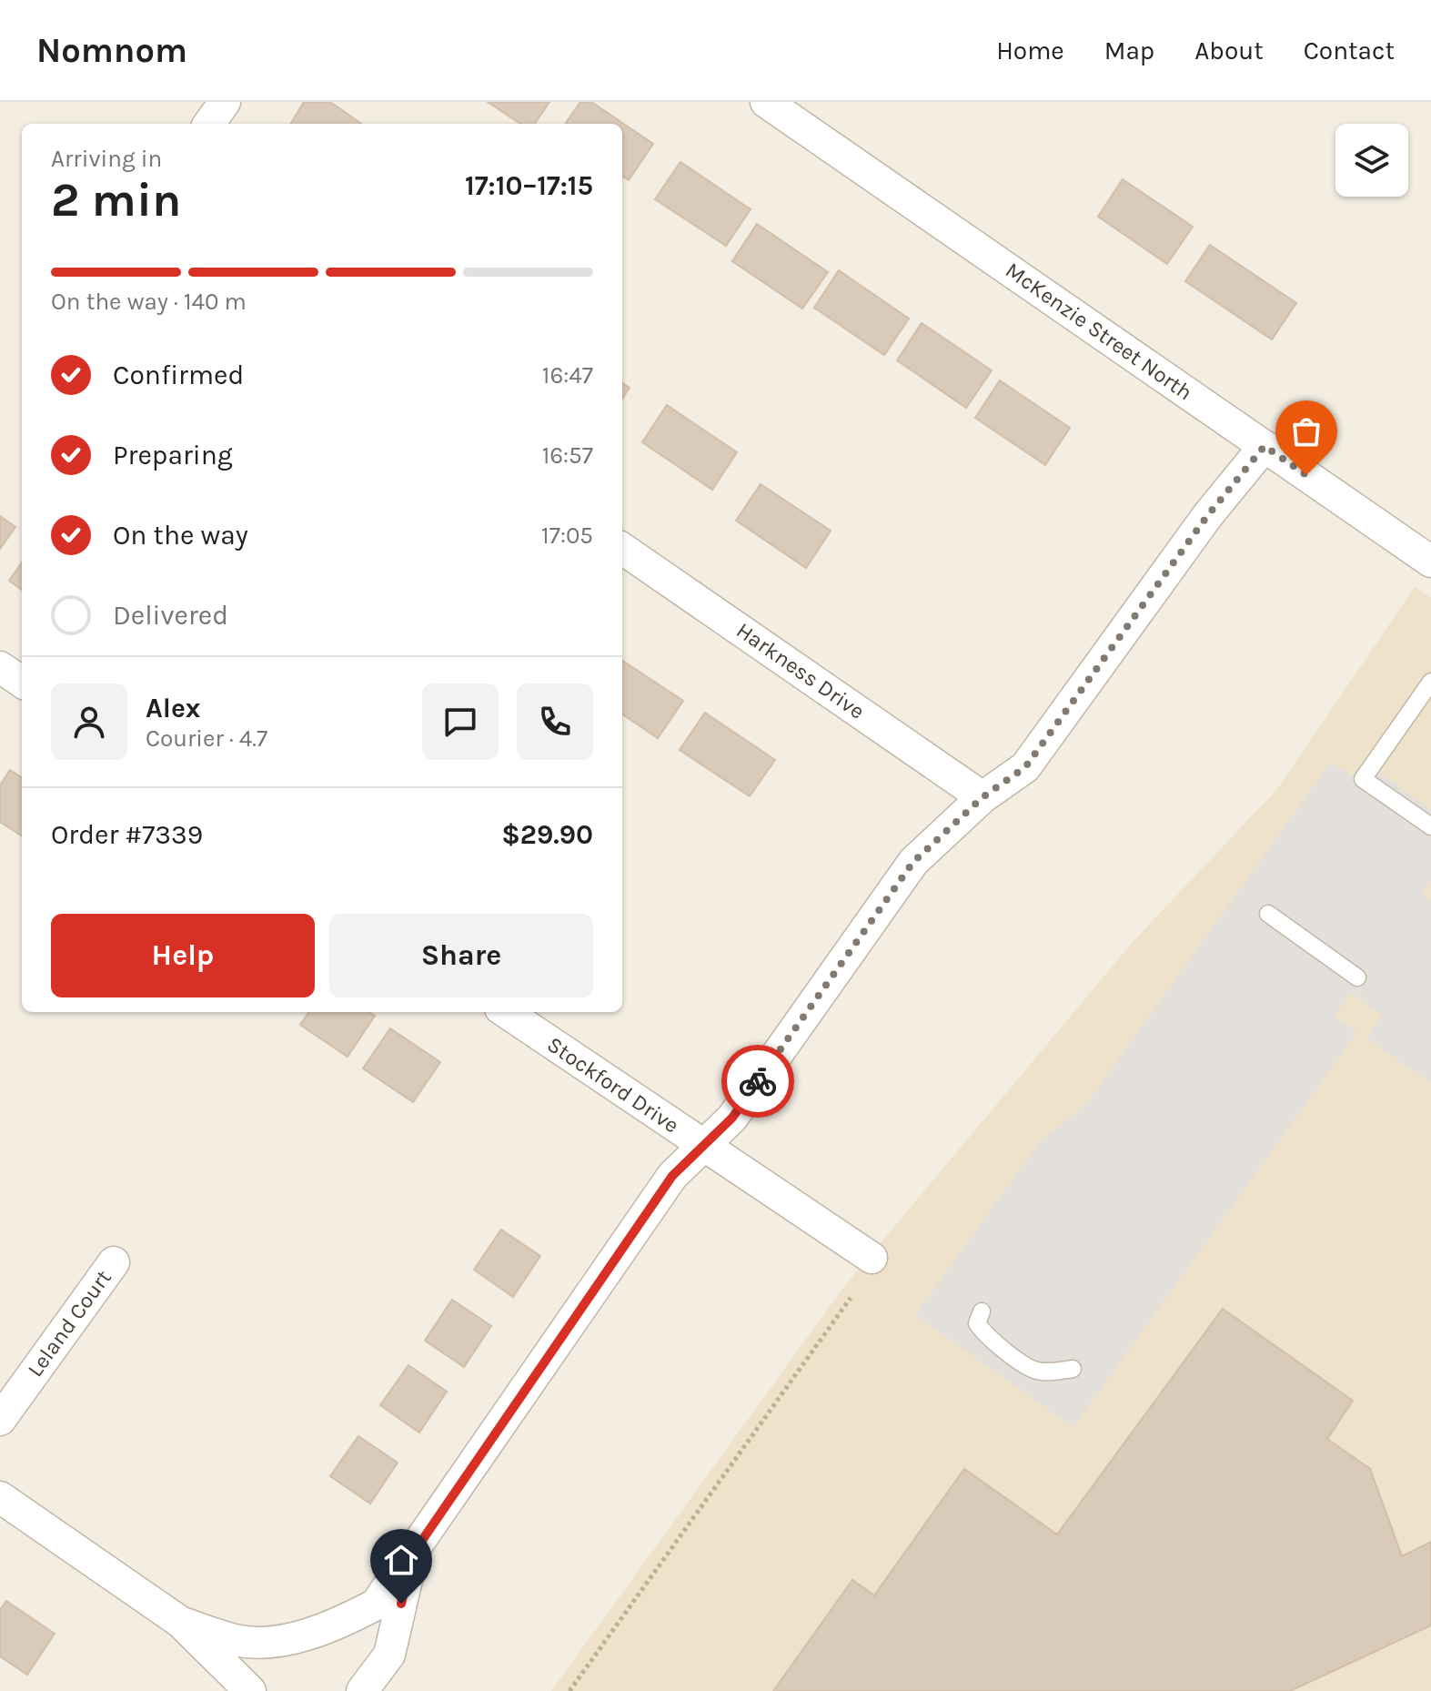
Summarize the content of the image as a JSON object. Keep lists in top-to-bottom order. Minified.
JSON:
{"streets":{"street":["McKenzie Street North","Harkness Drive","Stockford Drive","Leland Court"]},"page":{"header":"Nomnom","nav":["Home","Map","About","Contact"],"heading":["2 min","Arriving in","17:10–17:15"],"panel":["Alex","Courier · 4.7","Order #7339","$29.90"],"bar":"On the way · 140 m","list":[["Confirmed","16:47"],["Preparing","16:57"],["On the way","17:05"],"Delivered"],"buttons":["Help","Share"]}}
